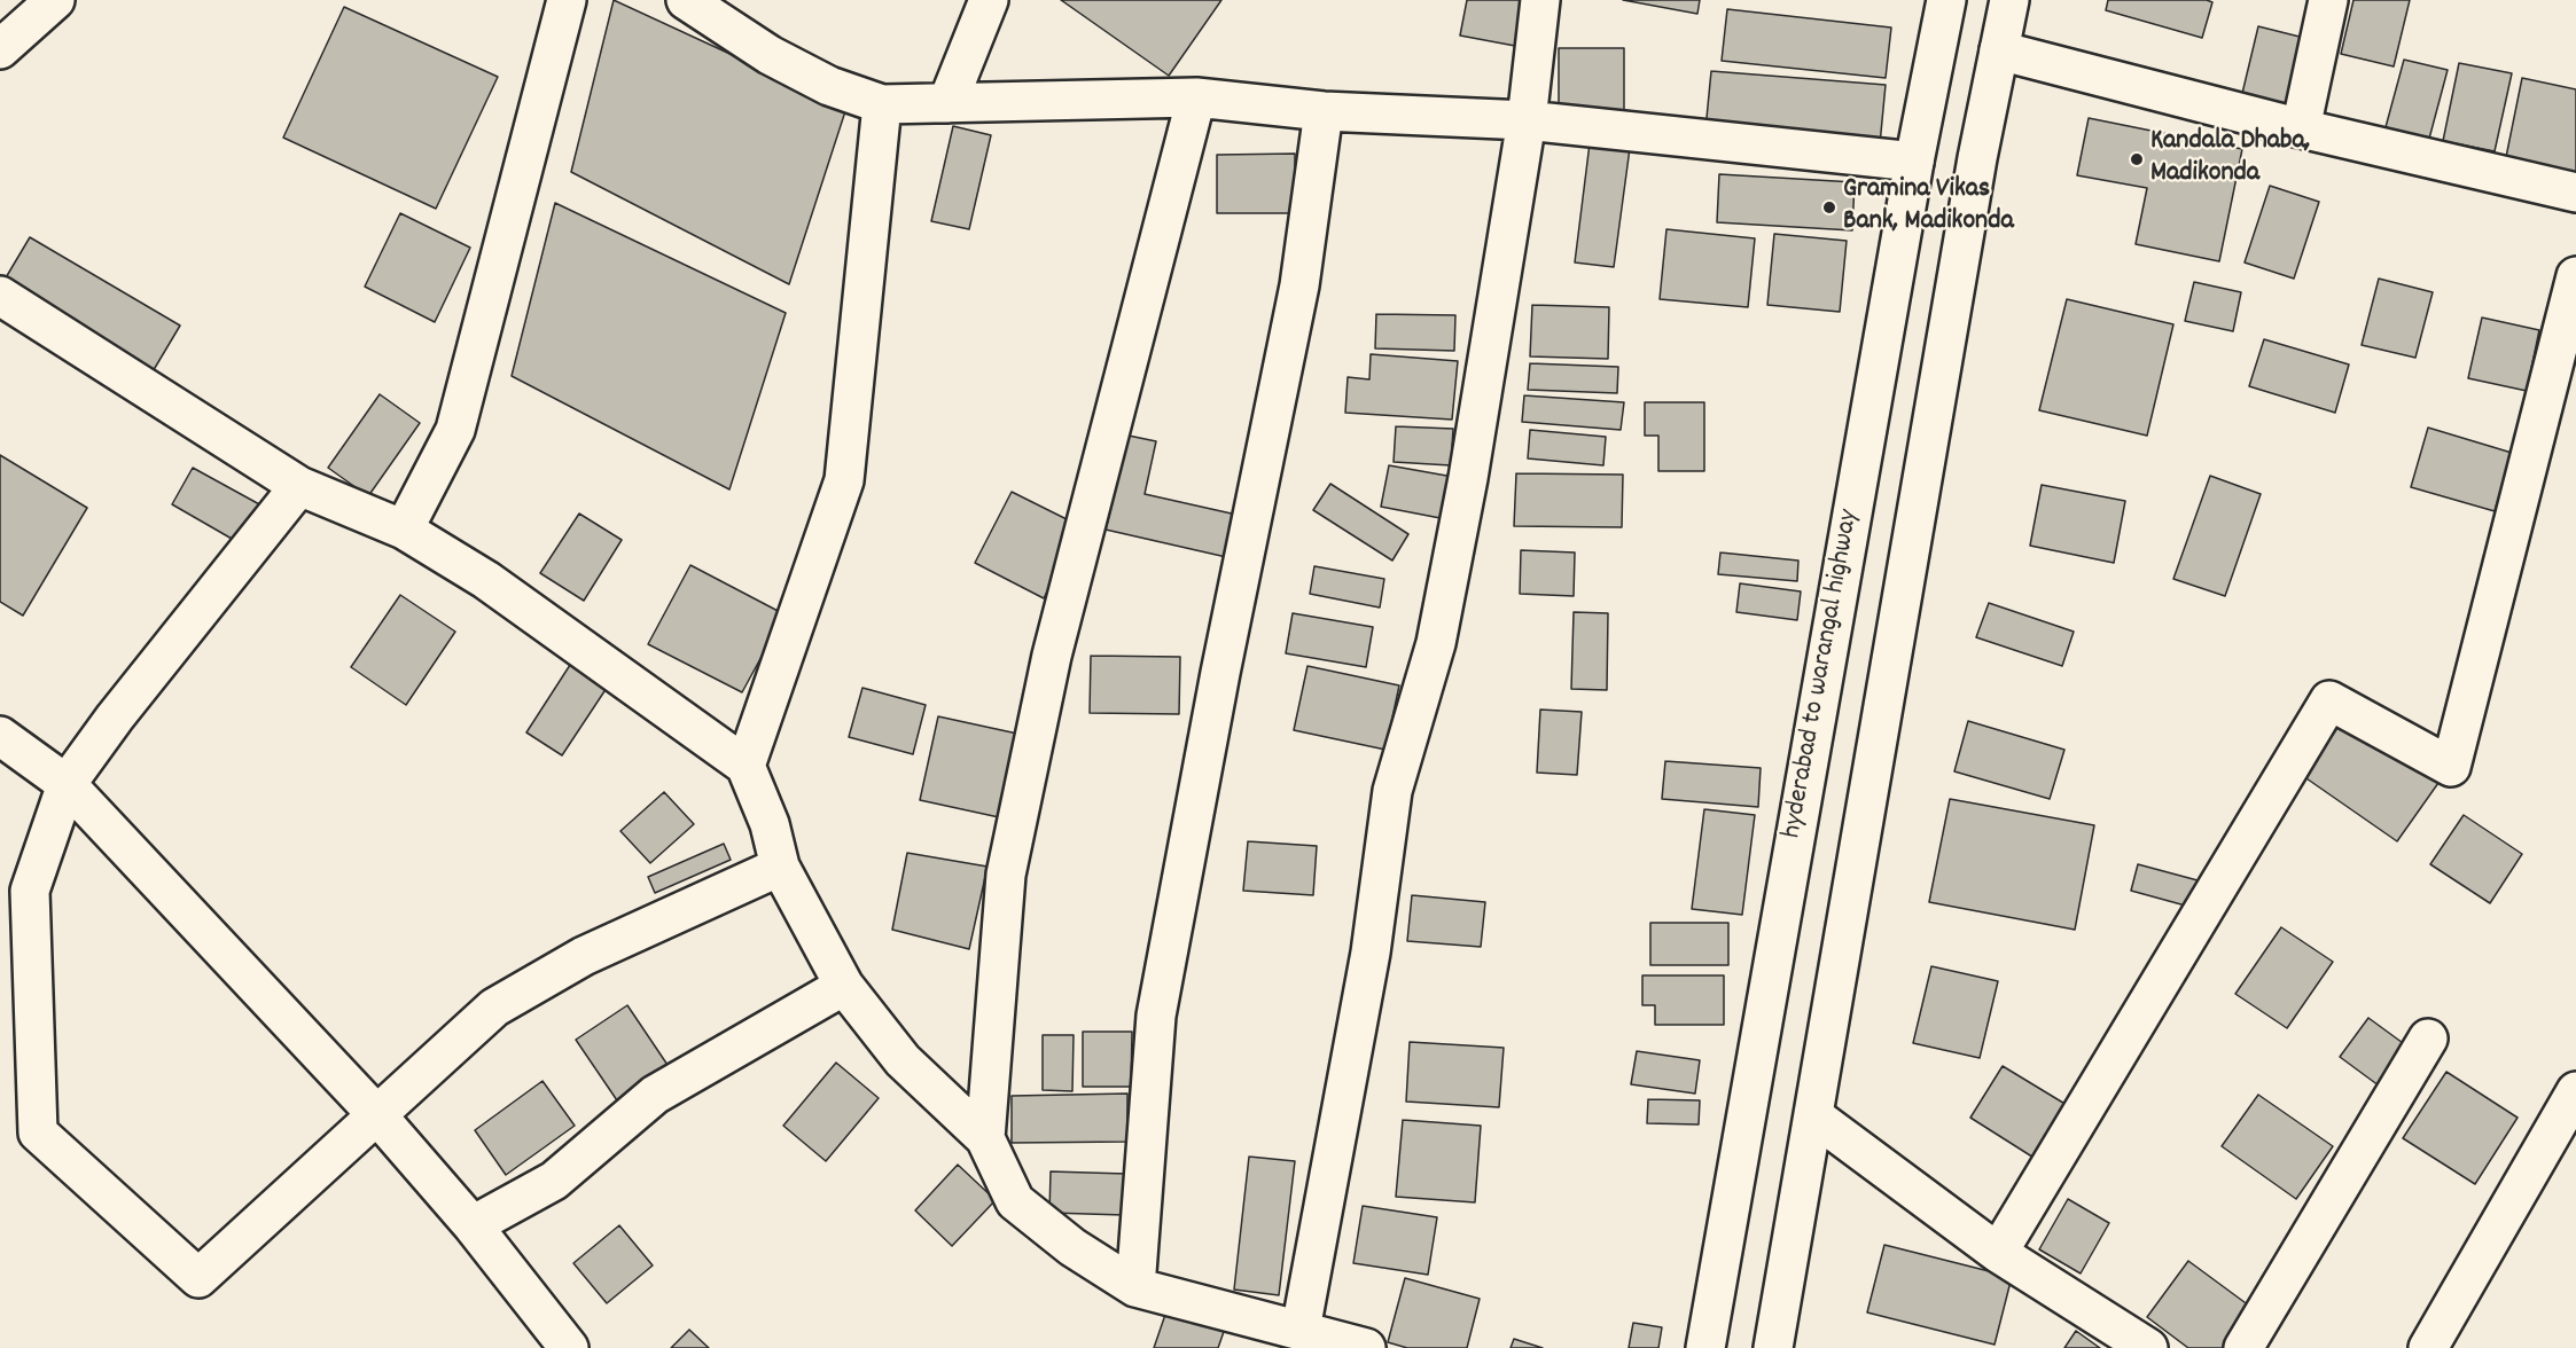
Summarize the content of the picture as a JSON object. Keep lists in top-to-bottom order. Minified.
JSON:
{"streets":{"street":["hyderabad to warangal highway"]},"places":["Kandala Dhaba, Madikonda","Gramina Vikas Bank, Madikonda"]}
